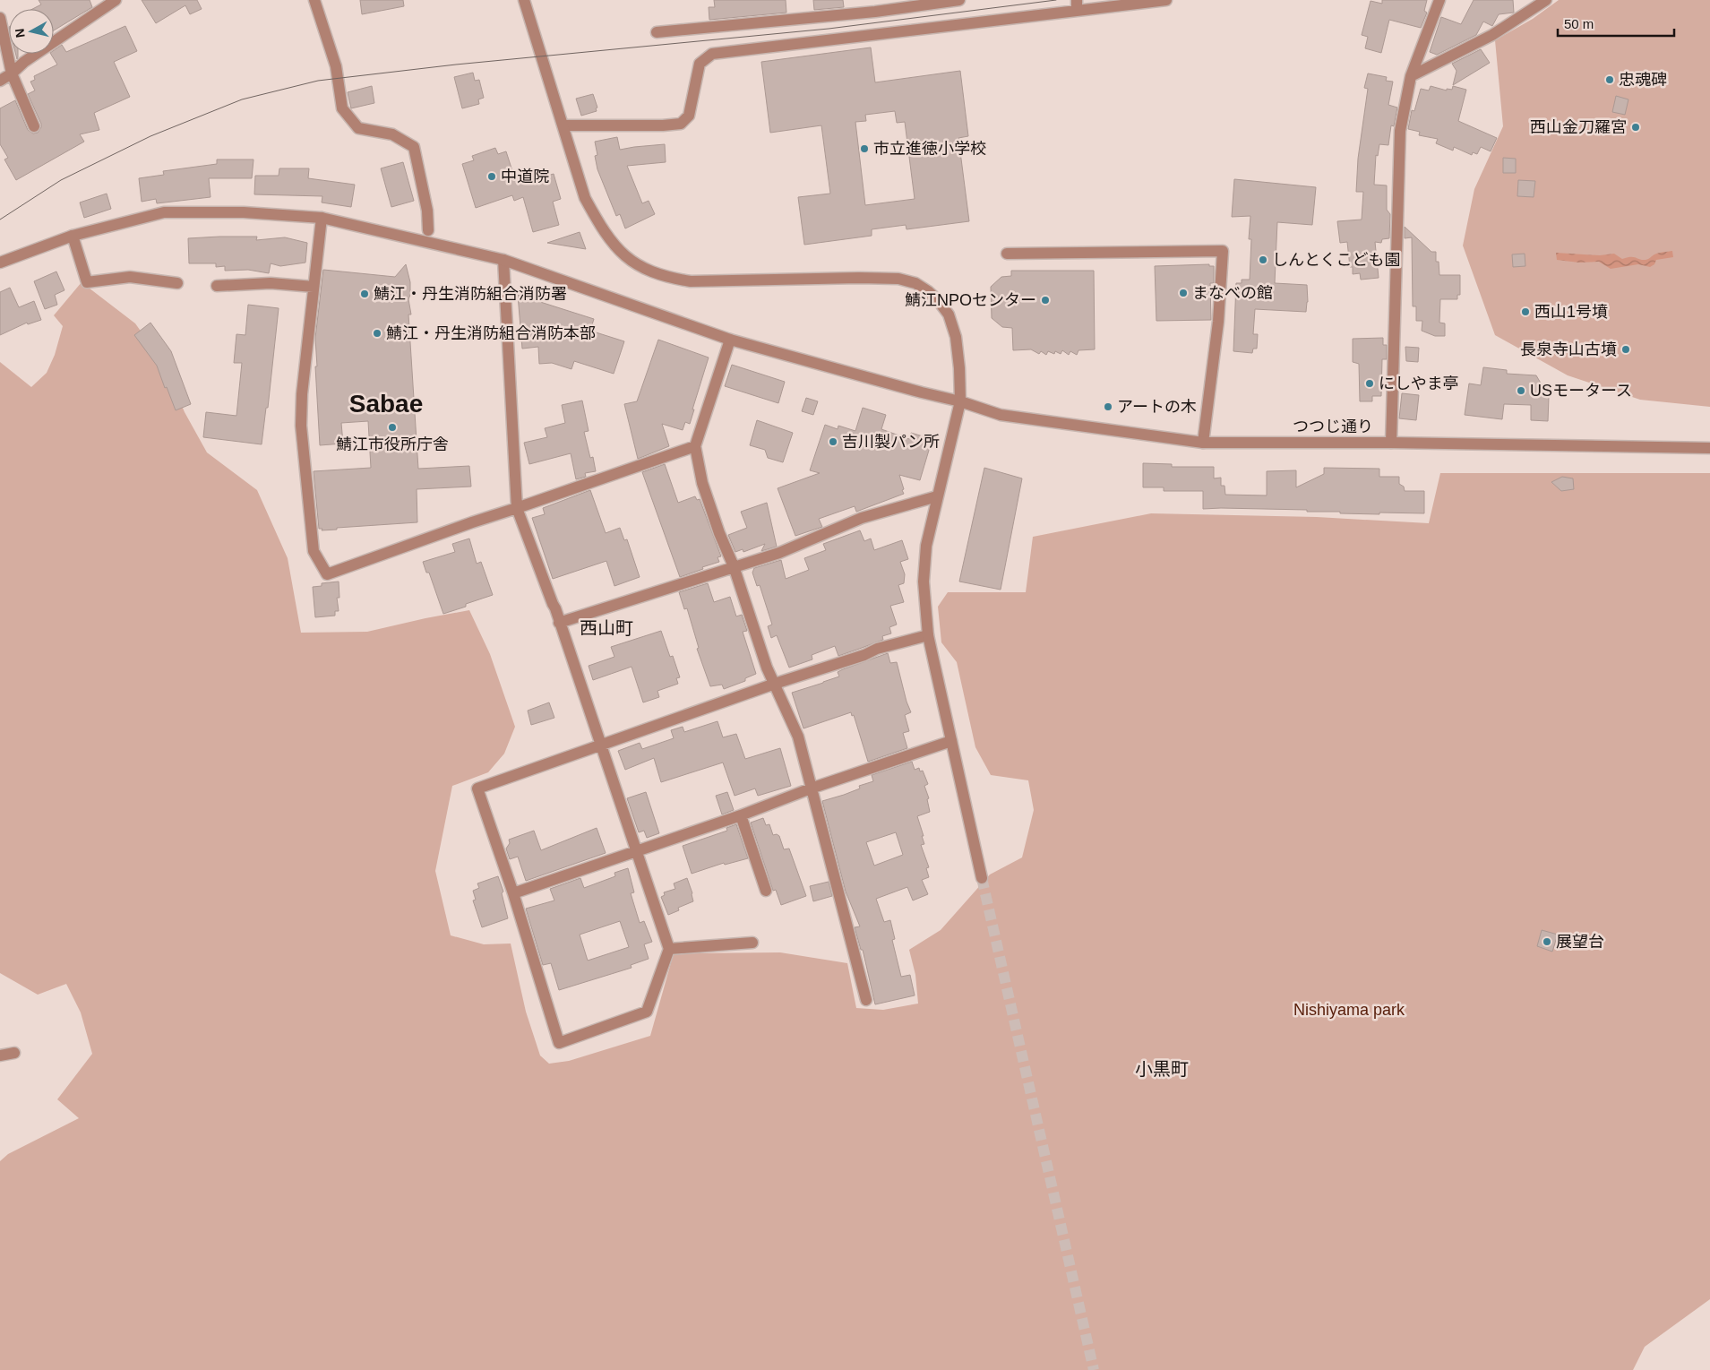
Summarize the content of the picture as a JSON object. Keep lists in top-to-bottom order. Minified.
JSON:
{"streets":{"street":["つつじ通り"]},"districts":["Sabae","西山町","小黒町"],"parks":["Nishiyama park"],"places":["忠魂碑","西山金刀羅宮","市立進徳小学校","中道院","しんとくこども園","まなべの館","鯖江・丹生消防組合消防署","鯖江NPOセンター","西山1号墳","鯖江・丹生消防組合消防本部","長泉寺山古墳","にしやま亭","USモータース","アートの木","鯖江市役所庁舎","吉川製パン所","展望台"],"scale_bar":"50 m","north":"left"}
